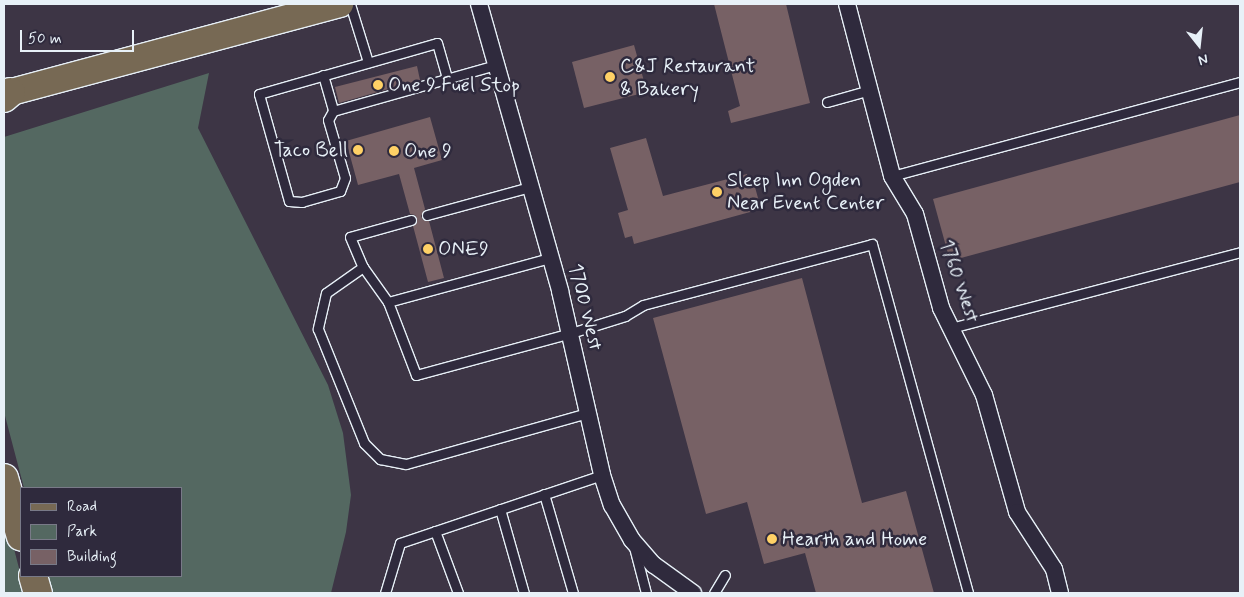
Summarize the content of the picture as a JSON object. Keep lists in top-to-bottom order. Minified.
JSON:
{"streets":{"street":["1760 West","1700 West"]},"places":["C&J Restaurant & Bakery","One 9 Fuel Stop","Taco Bell","One 9","Sleep Inn Ogden Near Event Center","ONE9","Hearth and Home"],"legend":["Road","Park","Building"],"scale_bar":"50 m","north":"bottom"}
